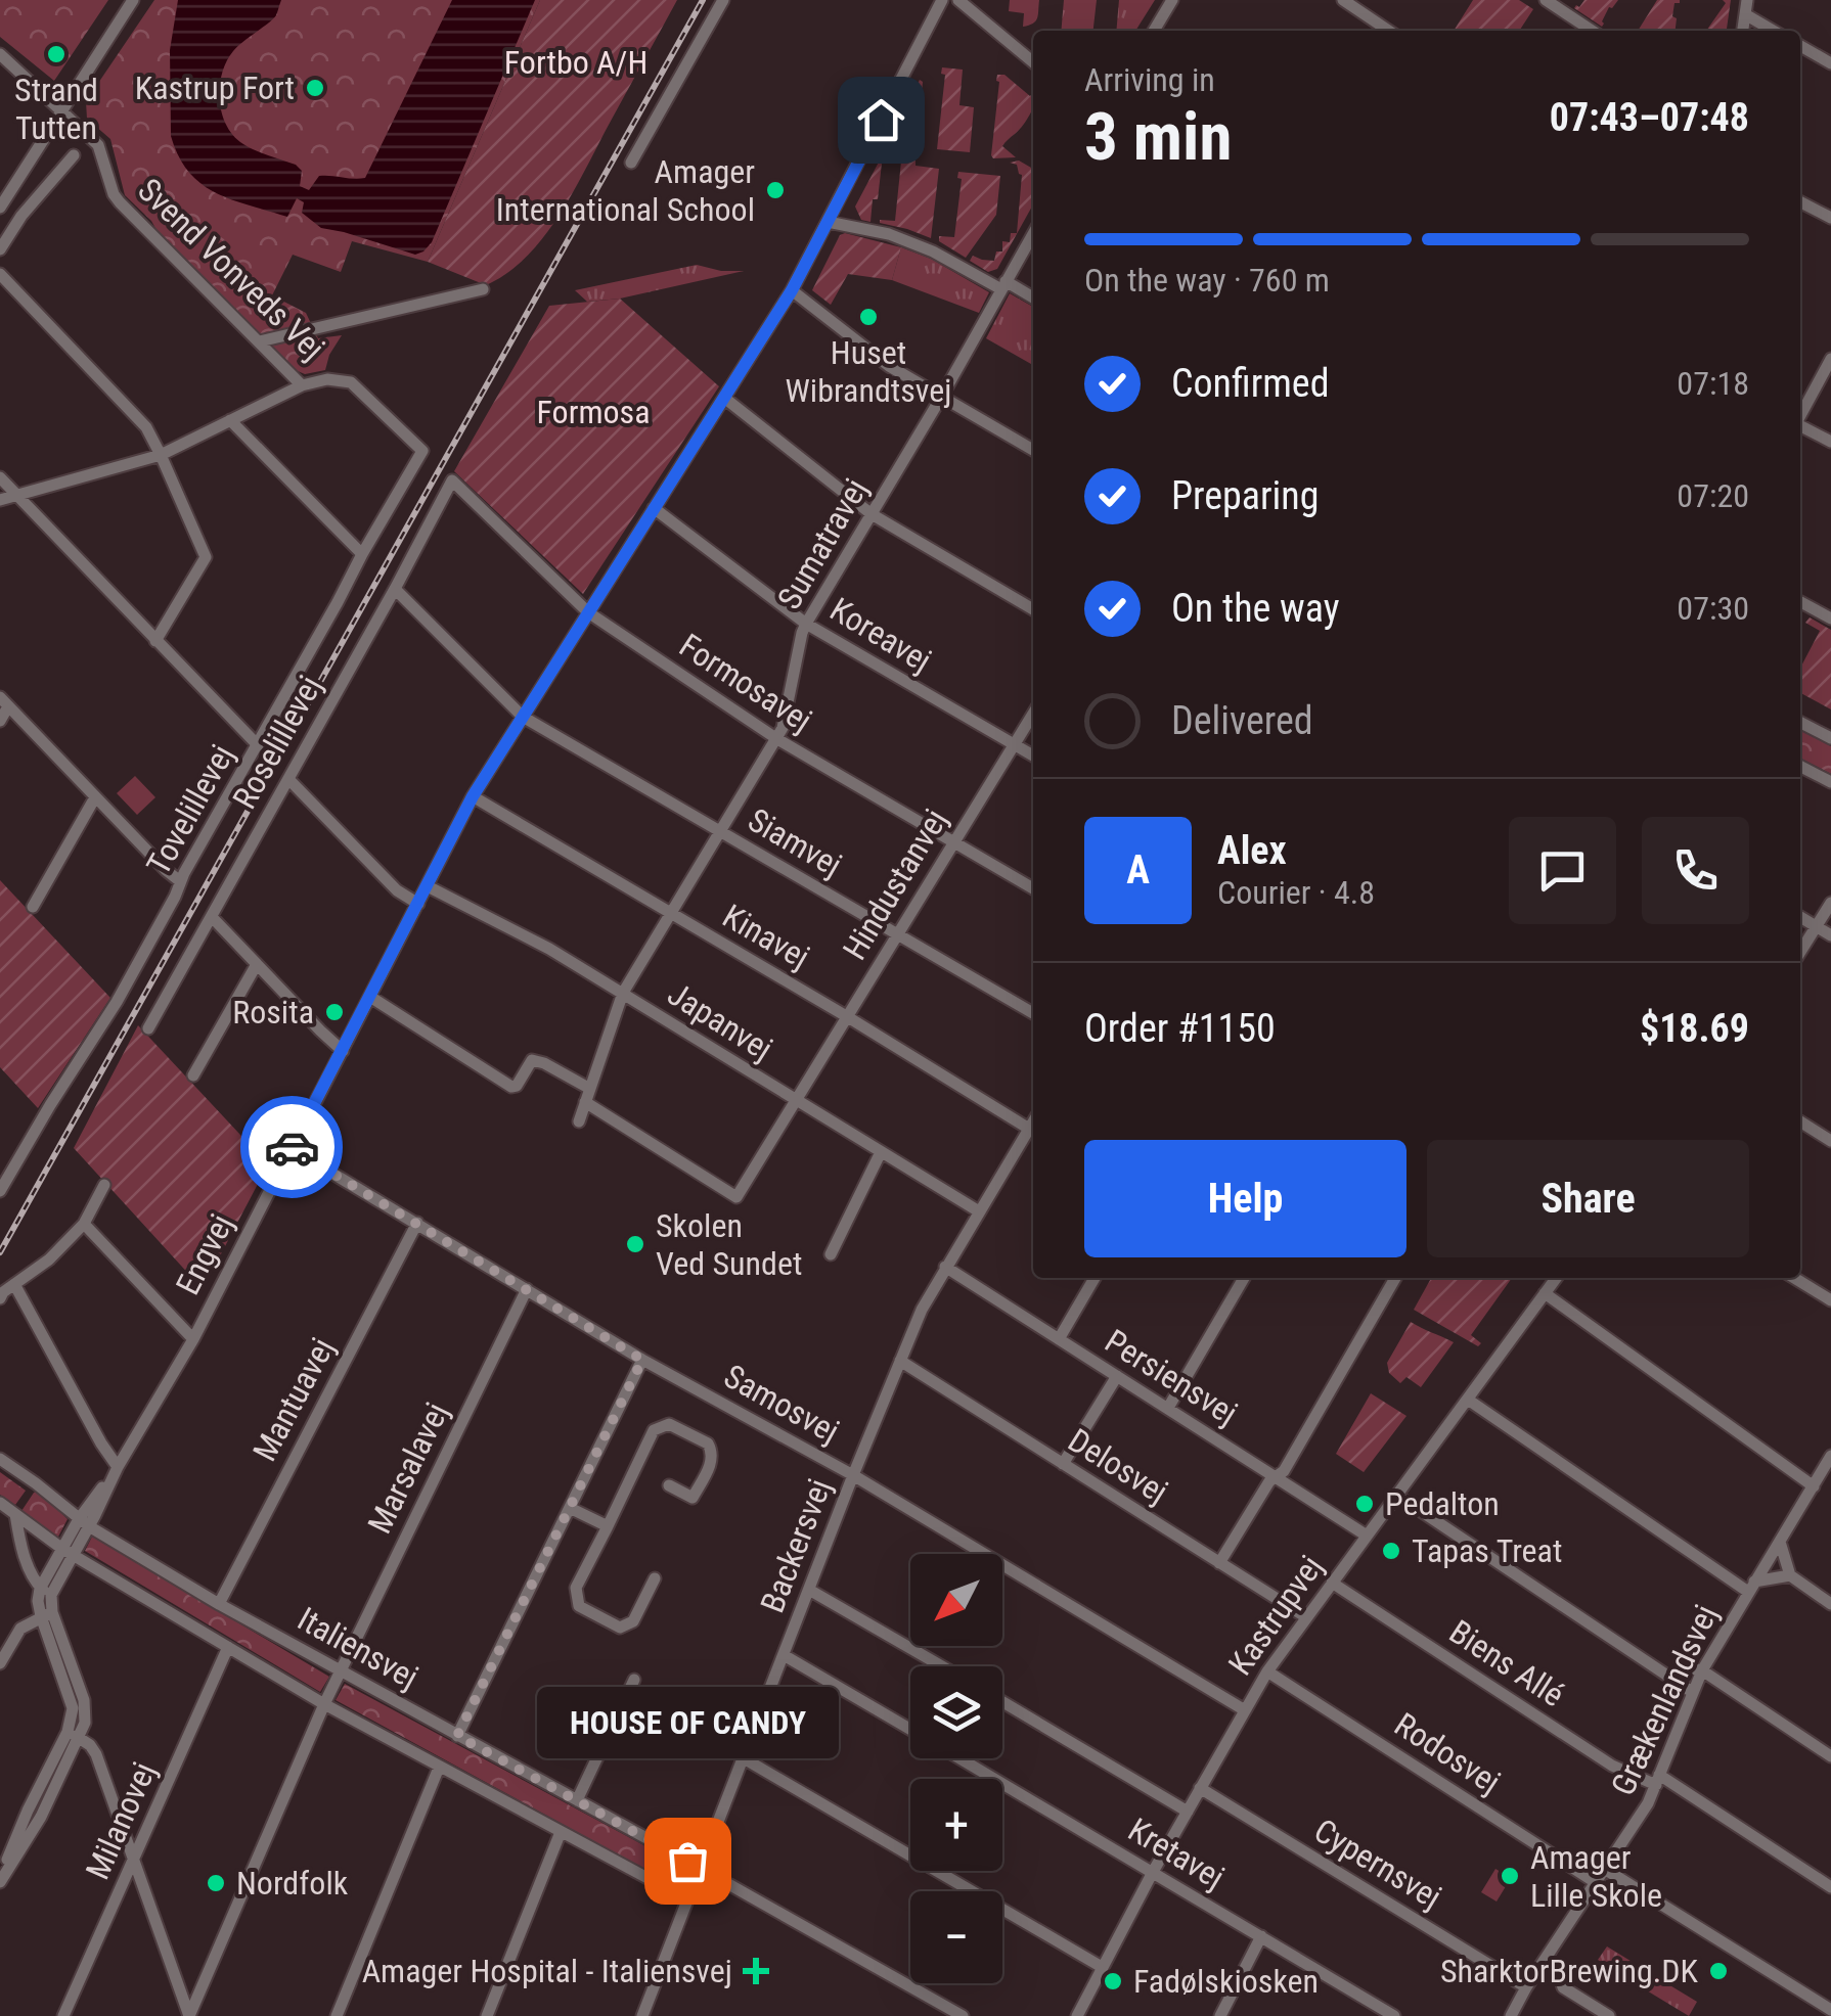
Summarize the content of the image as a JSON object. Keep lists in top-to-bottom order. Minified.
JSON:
{"streets":{"street":["Svend Vonveds Vej","Sumatravej","Koreavej","Formosavej","Roselillevej","Tovelillevej","Siamvej","Hindustanvej","Kinavej","Japanvej","Engvej","Persiensvej","Mantuavej","Samosvej","Delosvej","Marsalavej","Backersvej","Kastrupvej","Italiensvej","Biens Allé","Grækenlandsvej","Rodosvej","Milanovej","Kretavej","Cypernsvej"]},"crossings":[["Svend Vonveds Vej","Tovelillevej"],["Sumatravej","Koreavej"],["Sumatravej","Formosavej"],["Sumatravej","Siamvej"],["Sumatravej","Hindustanvej"],["Sumatravej","Kinavej"],["Sumatravej","Japanvej"],["Koreavej","Hindustanvej"],["Koreavej","Engvej"],["Formosavej","Roselillevej"],["Formosavej","Hindustanvej"],["Formosavej","Engvej"],["Roselillevej","Siamvej"],["Siamvej","Hindustanvej"],["Siamvej","Engvej"],["Hindustanvej","Kinavej"],["Hindustanvej","Japanvej"],["Kinavej","Engvej"],["Kinavej","Backersvej"],["Japanvej","Engvej"],["Japanvej","Backersvej"],["Engvej","Samosvej"],["Engvej","Italiensvej"],["Persiensvej","Backersvej"],["Persiensvej","Kastrupvej"],["Mantuavej","Samosvej"],["Mantuavej","Italiensvej"],["Samosvej","Marsalavej"],["Samosvej","Backersvej"],["Samosvej","Kastrupvej"],["Delosvej","Backersvej"],["Delosvej","Kastrupvej"],["Marsalavej","Italiensvej"],["Backersvej","Italiensvej"],["Backersvej","Kretavej"],["Kastrupvej","Biens Allé"],["Kastrupvej","Rodosvej"],["Kastrupvej","Kretavej"],["Kastrupvej","Cypernsvej"],["Italiensvej","Milanovej"],["Biens Allé","Grækenlandsvej"],["Grækenlandsvej","Rodosvej"],["Grækenlandsvej","Cypernsvej"]],"parks":["Fortbo A/H","Formosa"],"places":{"other":["Strand Tutten","Kastrup Fort","Amager International School","Huset Wibrandtsvej","Rosita","Skolen Ved Sundet","Pedalton","Tapas Treat","HOUSE OF CANDY","Amager Lille Skole","Nordfolk","SharktorBrewing.DK","Fadølskiosken"],"health":["Amager Hospital - Italiensvej"]},"north":"bottom left","page":{"heading":["3 min","Arriving in","07:43–07:48"],"panel":["Alex","Courier · 4.8","Order #1150","$18.69"],"bar":"On the way · 760 m","list":[["Confirmed","07:18"],["Preparing","07:20"],["On the way","07:30"],"Delivered"],"round":"A","buttons":["Help","Share"],"map_buttons":["+","−"],"bubble":"HOUSE OF CANDY"}}
